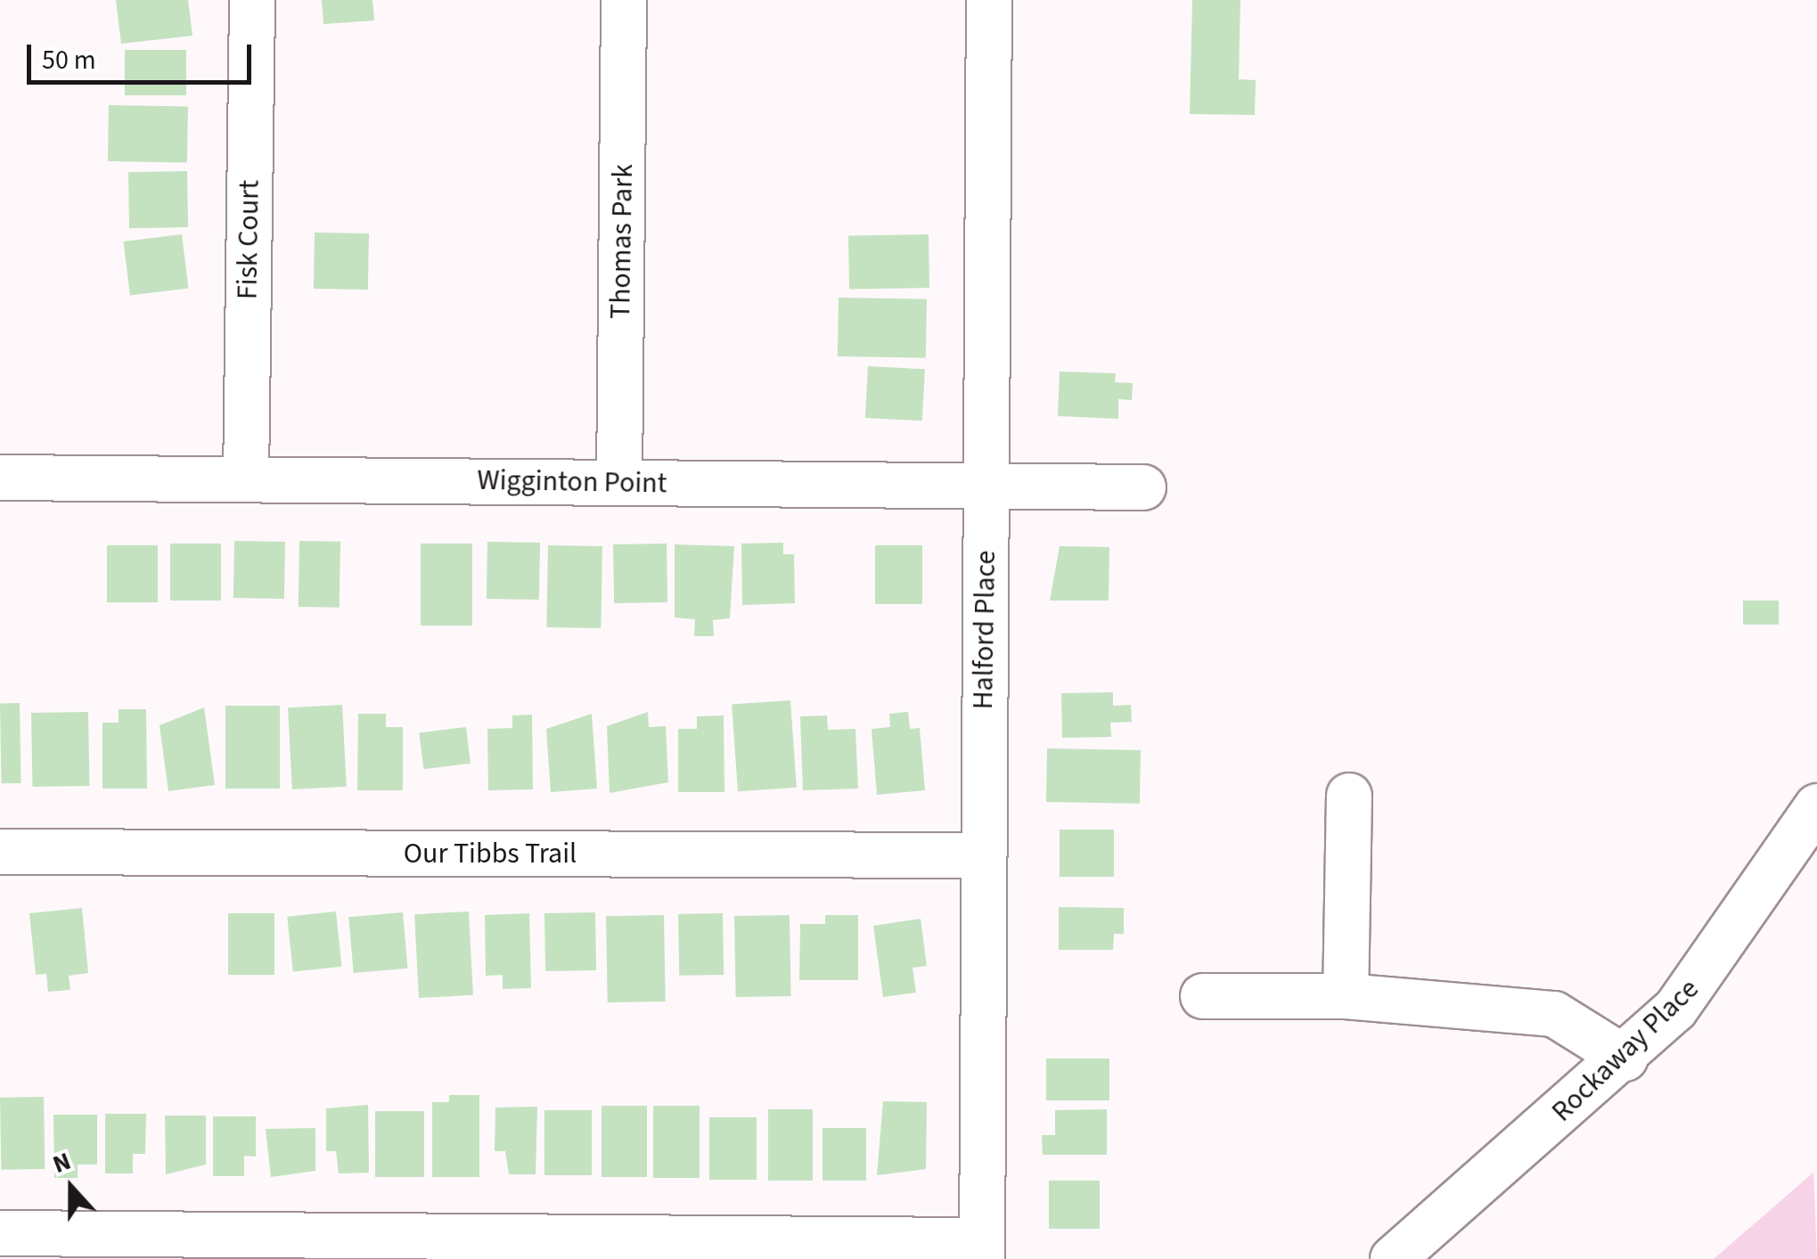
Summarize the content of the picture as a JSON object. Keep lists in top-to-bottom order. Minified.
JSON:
{"streets":{"street":["Fisk Court","Thomas Park","Wigginton Point","Halford Place","Our Tibbs Trail","Rockaway Place"]},"crossings":[["Fisk Court","Wigginton Point"],["Thomas Park","Wigginton Point"],["Wigginton Point","Halford Place"],["Halford Place","Our Tibbs Trail"]],"scale_bar":"50 m","north":"top"}
